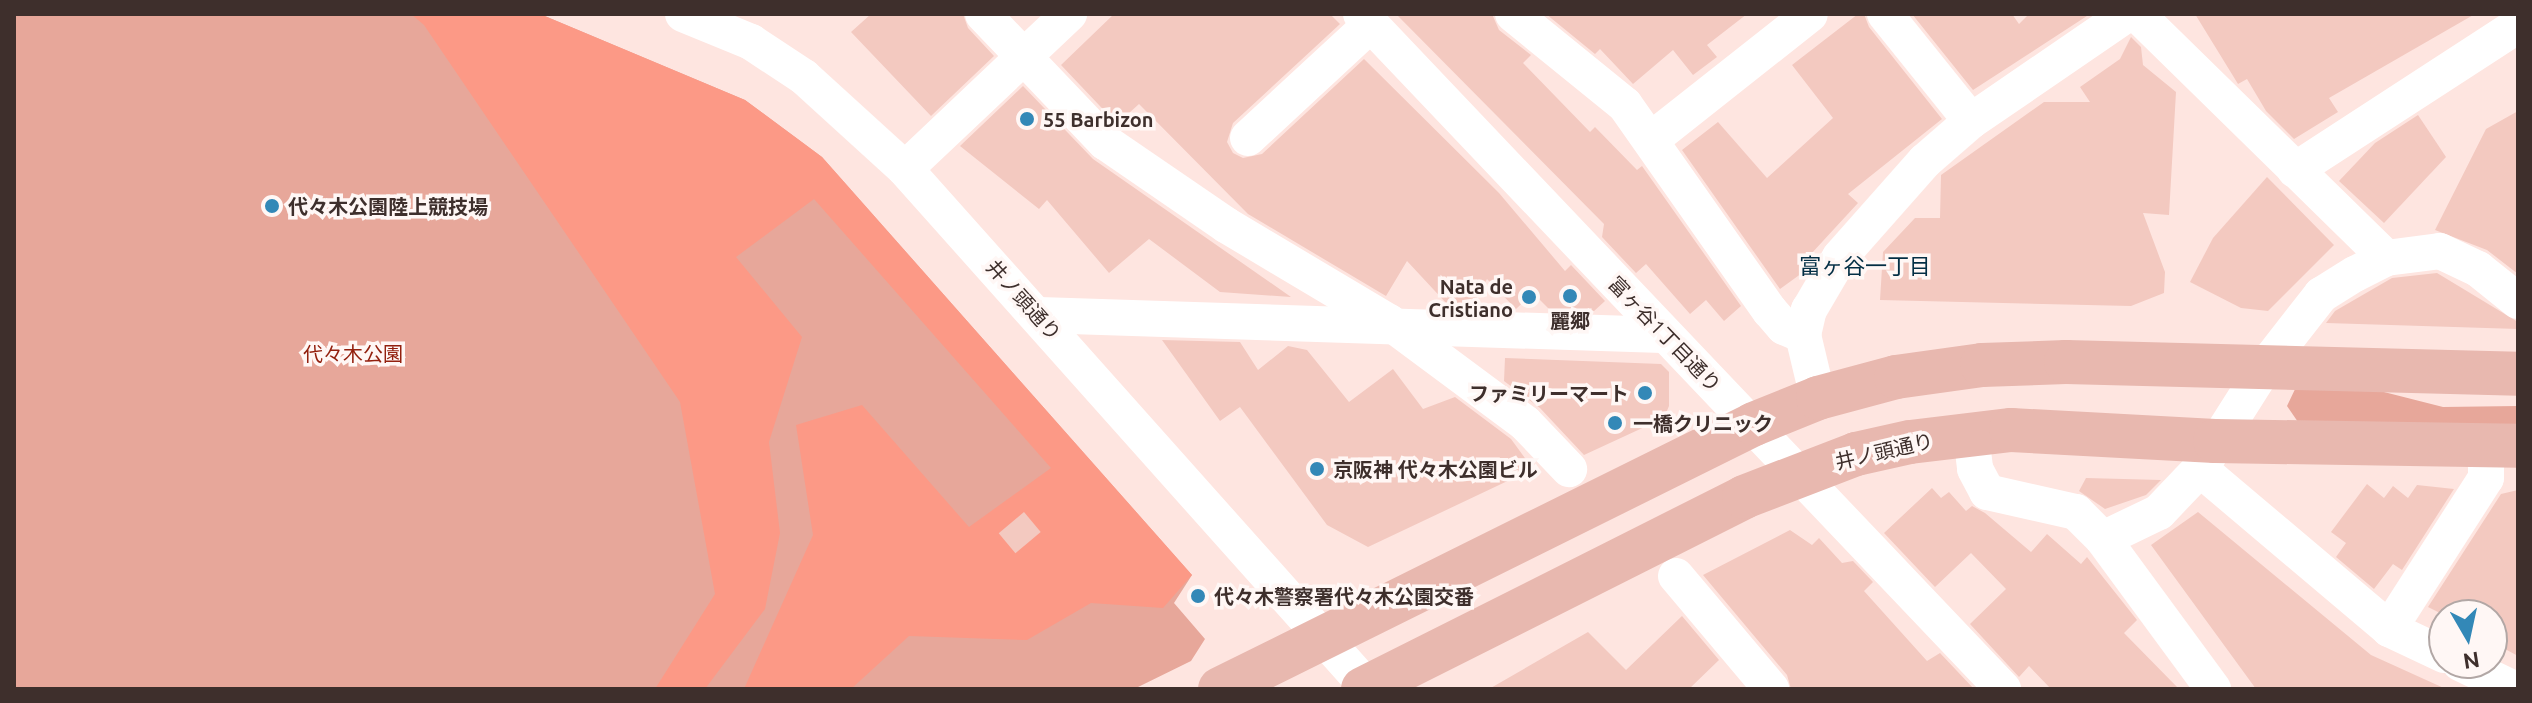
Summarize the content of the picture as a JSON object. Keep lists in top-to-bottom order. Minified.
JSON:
{"streets":{"main road":["井ノ頭通り"],"street":["富ヶ谷1丁目通り"]},"crossings":[["井ノ頭通り","富ヶ谷1丁目通り"]],"districts":["富ヶ谷一丁目"],"parks":["代々木公園"],"places":["55 Barbizon","代々木公園陸上競技場","麗郷","Nata de Cristiano","ファミリーマート","一橋クリニック","京阪神 代々木公園ビル","代々木警察署代々木公園交番"],"north":"bottom"}
